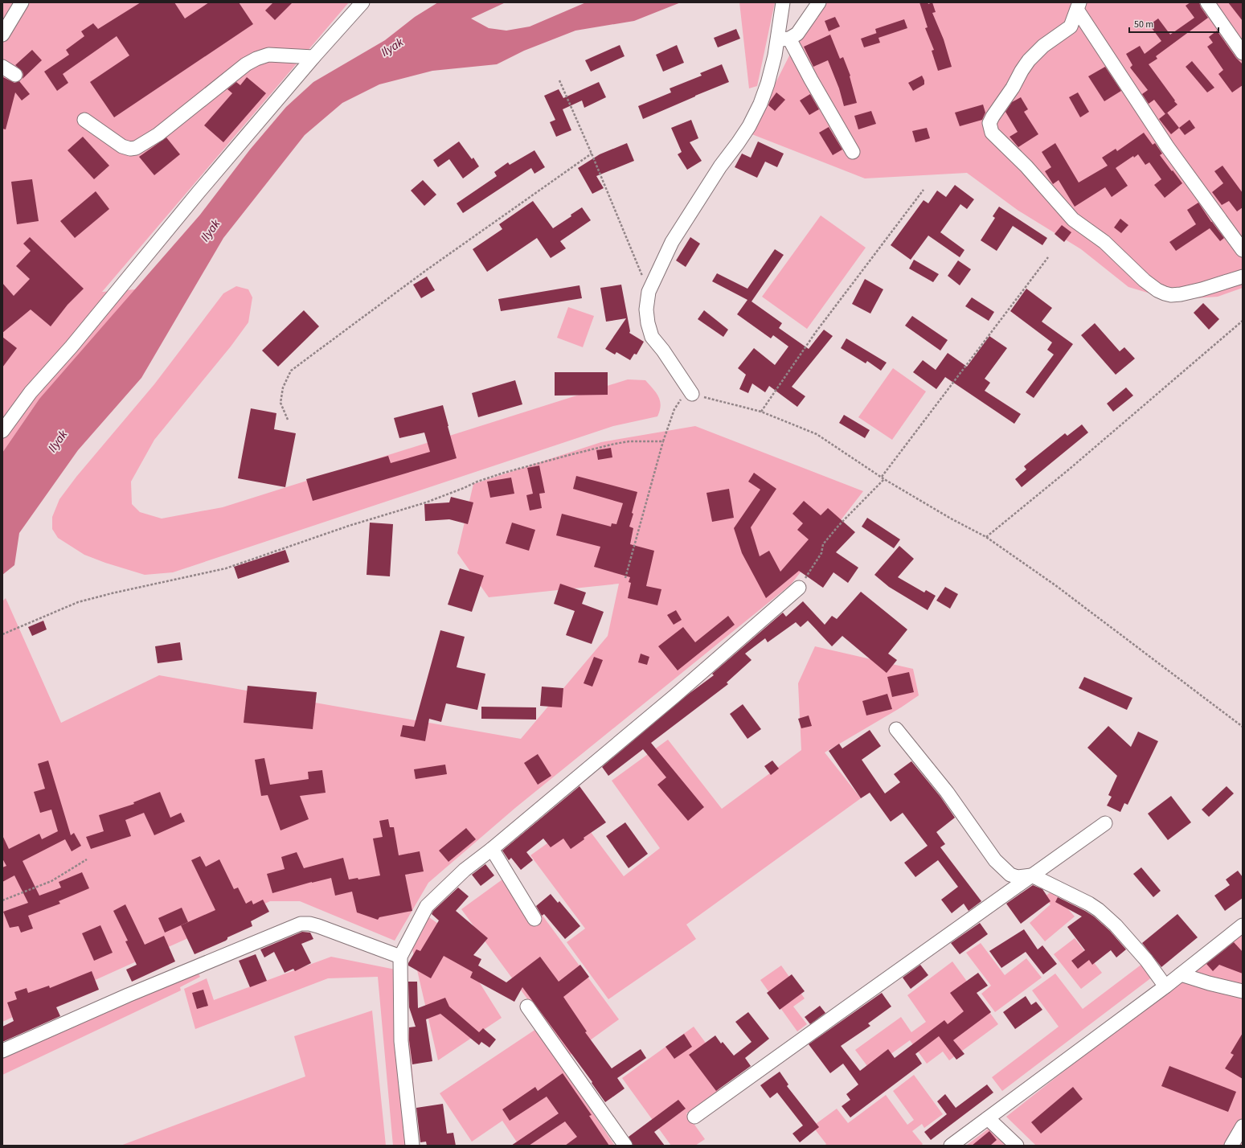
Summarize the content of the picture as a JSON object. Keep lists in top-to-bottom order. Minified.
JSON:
{"water":["Ilyak"],"scale_bar":"50 m"}
